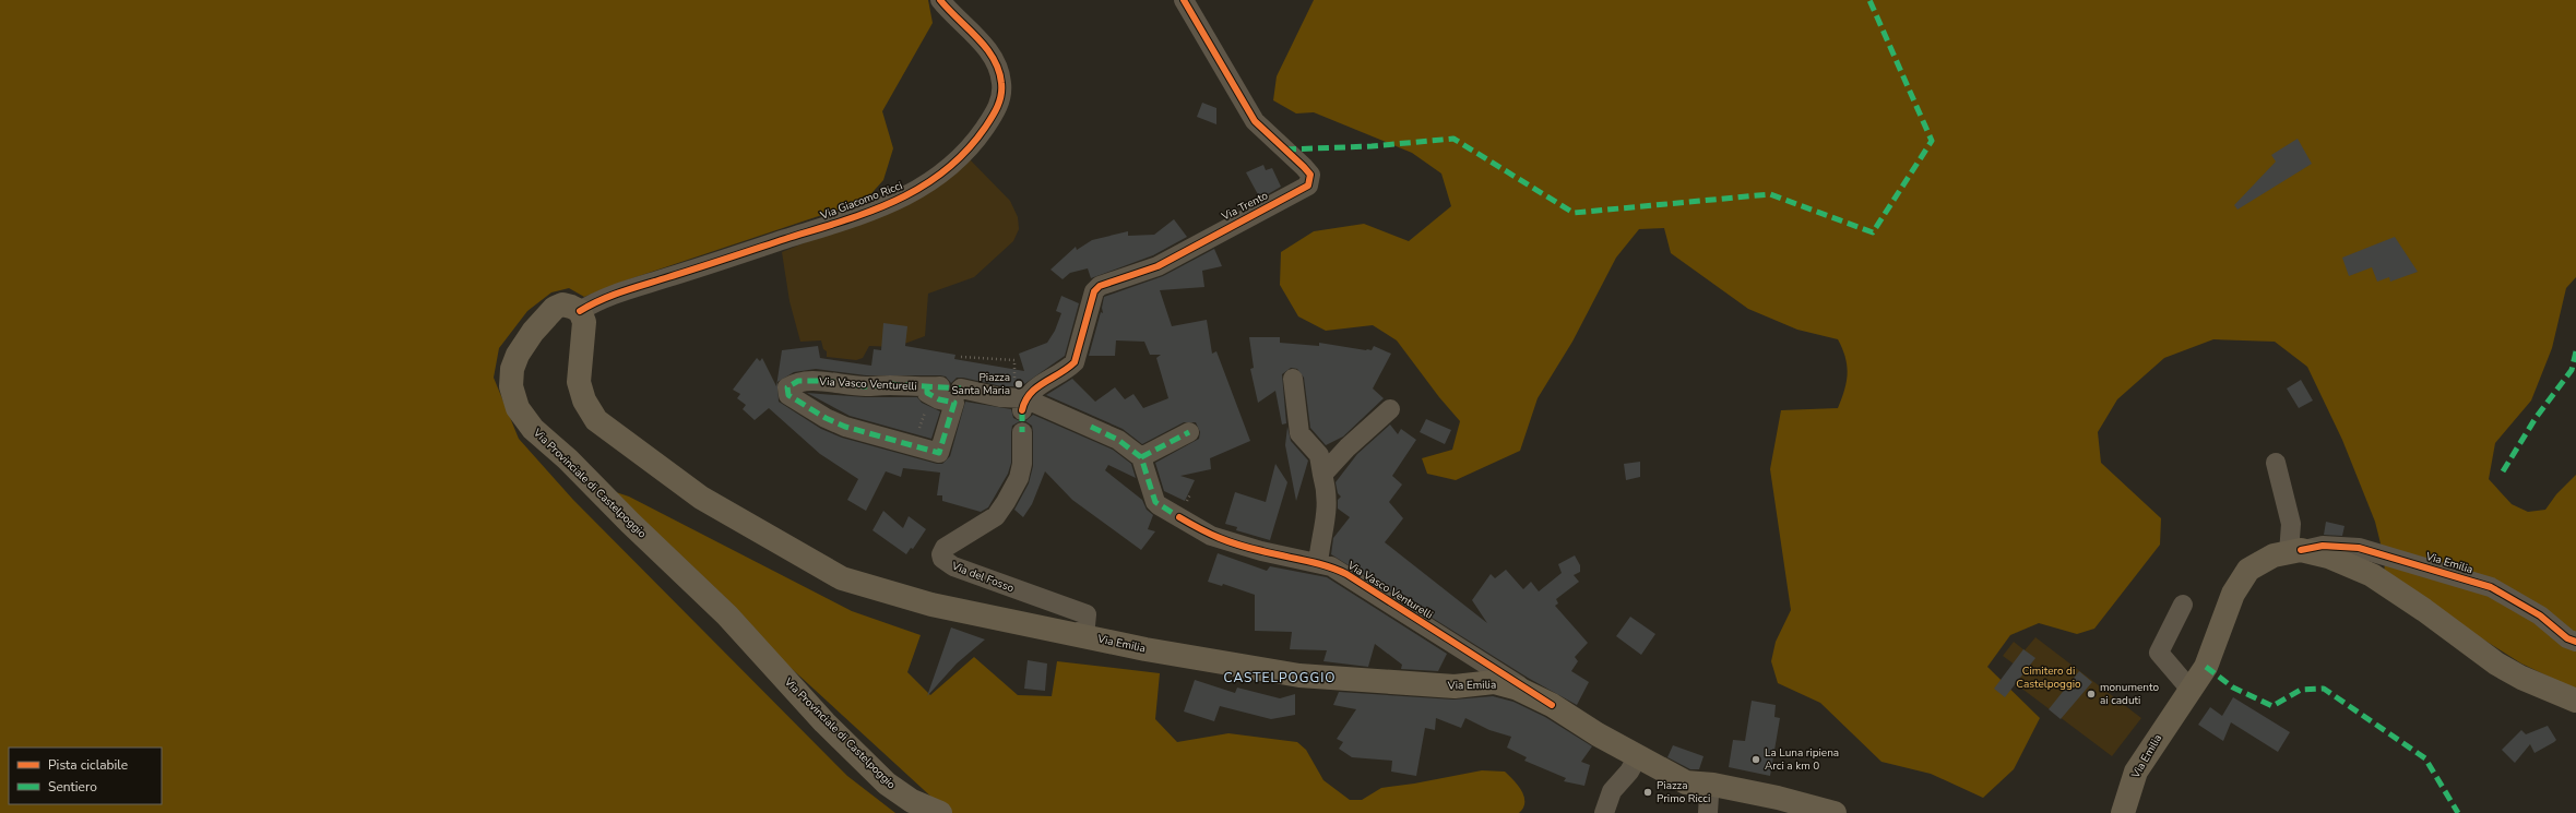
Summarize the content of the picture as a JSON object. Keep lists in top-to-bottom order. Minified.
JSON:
{"streets":{"main road":["Via Provinciale di Castelpoggio","Via Emilia"],"street":["Via Giacomo Ricci","Via Trento","Via Vasco Venturelli","Via del Fosso"]},"crossings":[["Via Giacomo Ricci","Via Provinciale di Castelpoggio"],["Via Vasco Venturelli","Via Emilia"],["Via Emilia","Via del Fosso"]],"districts":["CASTELPOGGIO"],"parks":["Cimitero di Castelpoggio"],"places":["Piazza Santa Maria","monumento ai caduti","La Luna ripiena Arci a km 0","Piazza Primo Ricci"],"legend":["Pista ciclabile","Sentiero"]}
